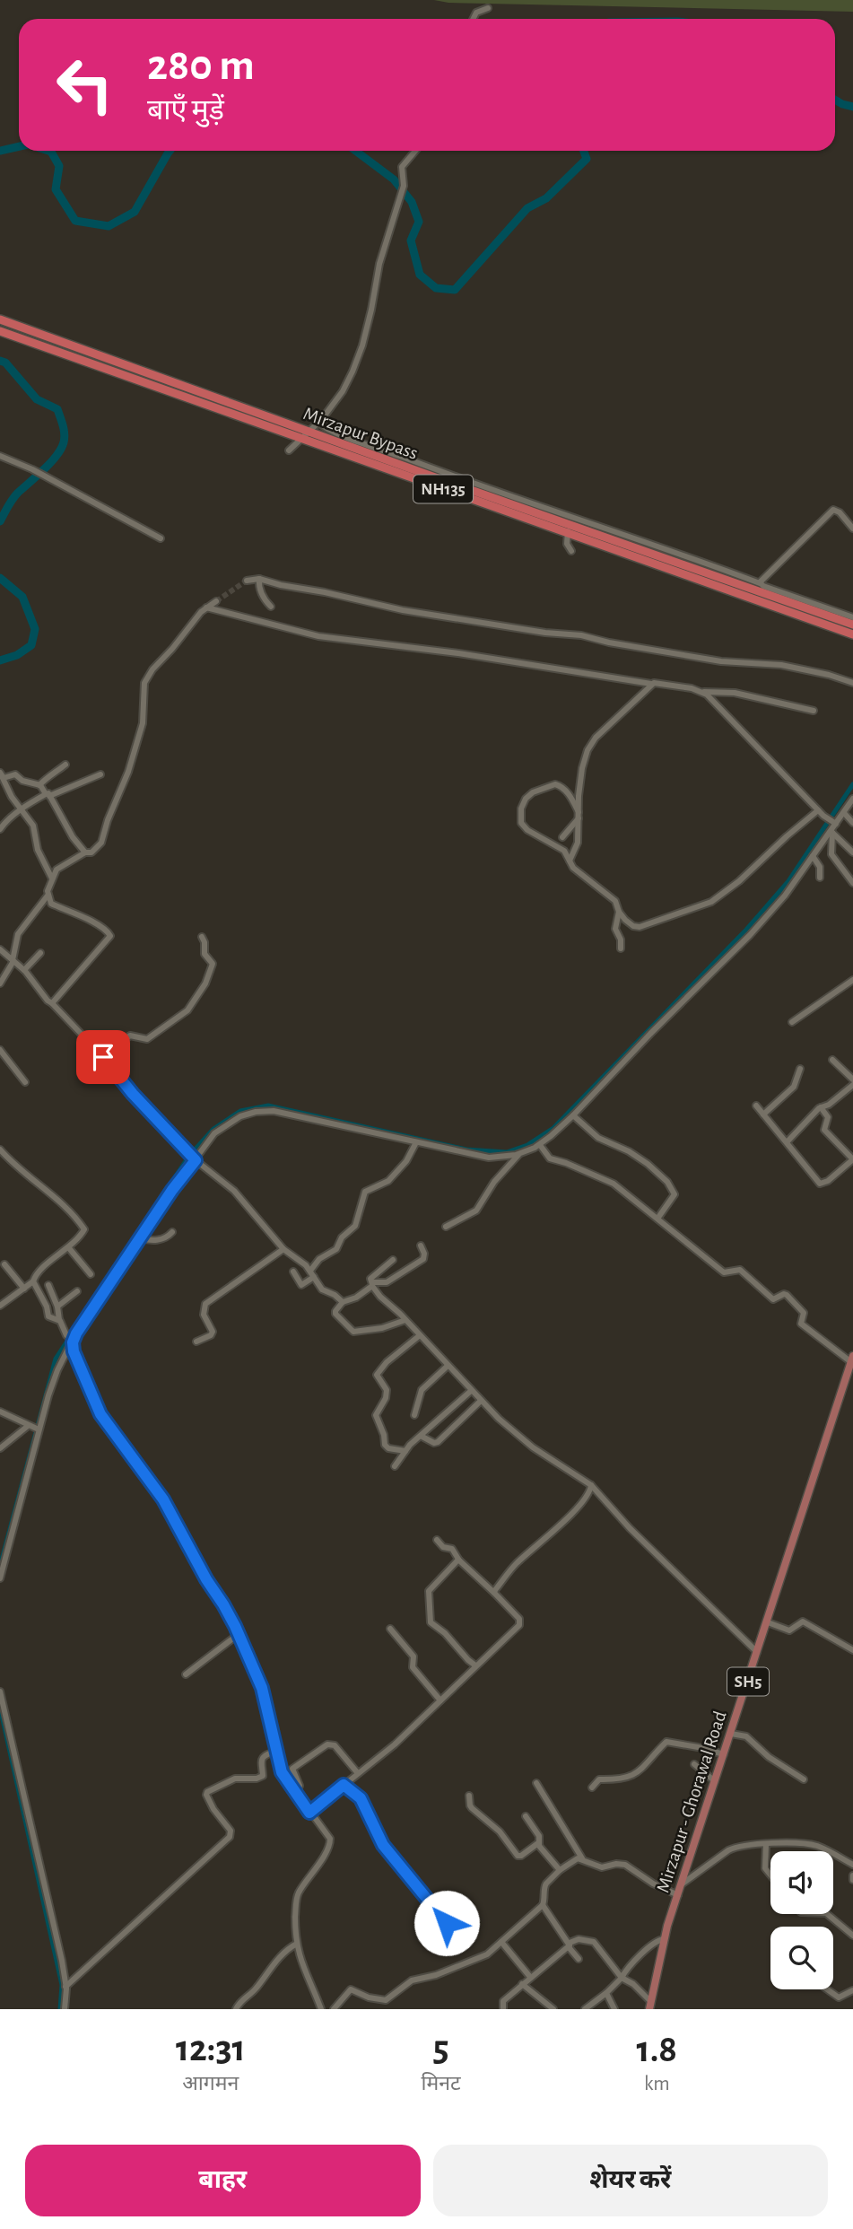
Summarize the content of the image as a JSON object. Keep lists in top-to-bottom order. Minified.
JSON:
{"streets":{"highway":["Mirzapur Bypass","NH135"],"main road":["SH5","Mirzapur - Ghorawal Road"]},"page":{"turn":["280 m","बाएँ मुड़ें"],"eta":["12:31","आगमन","5","मिनट","1.8","km"],"buttons":["बाहर","शेयर करें"]}}
